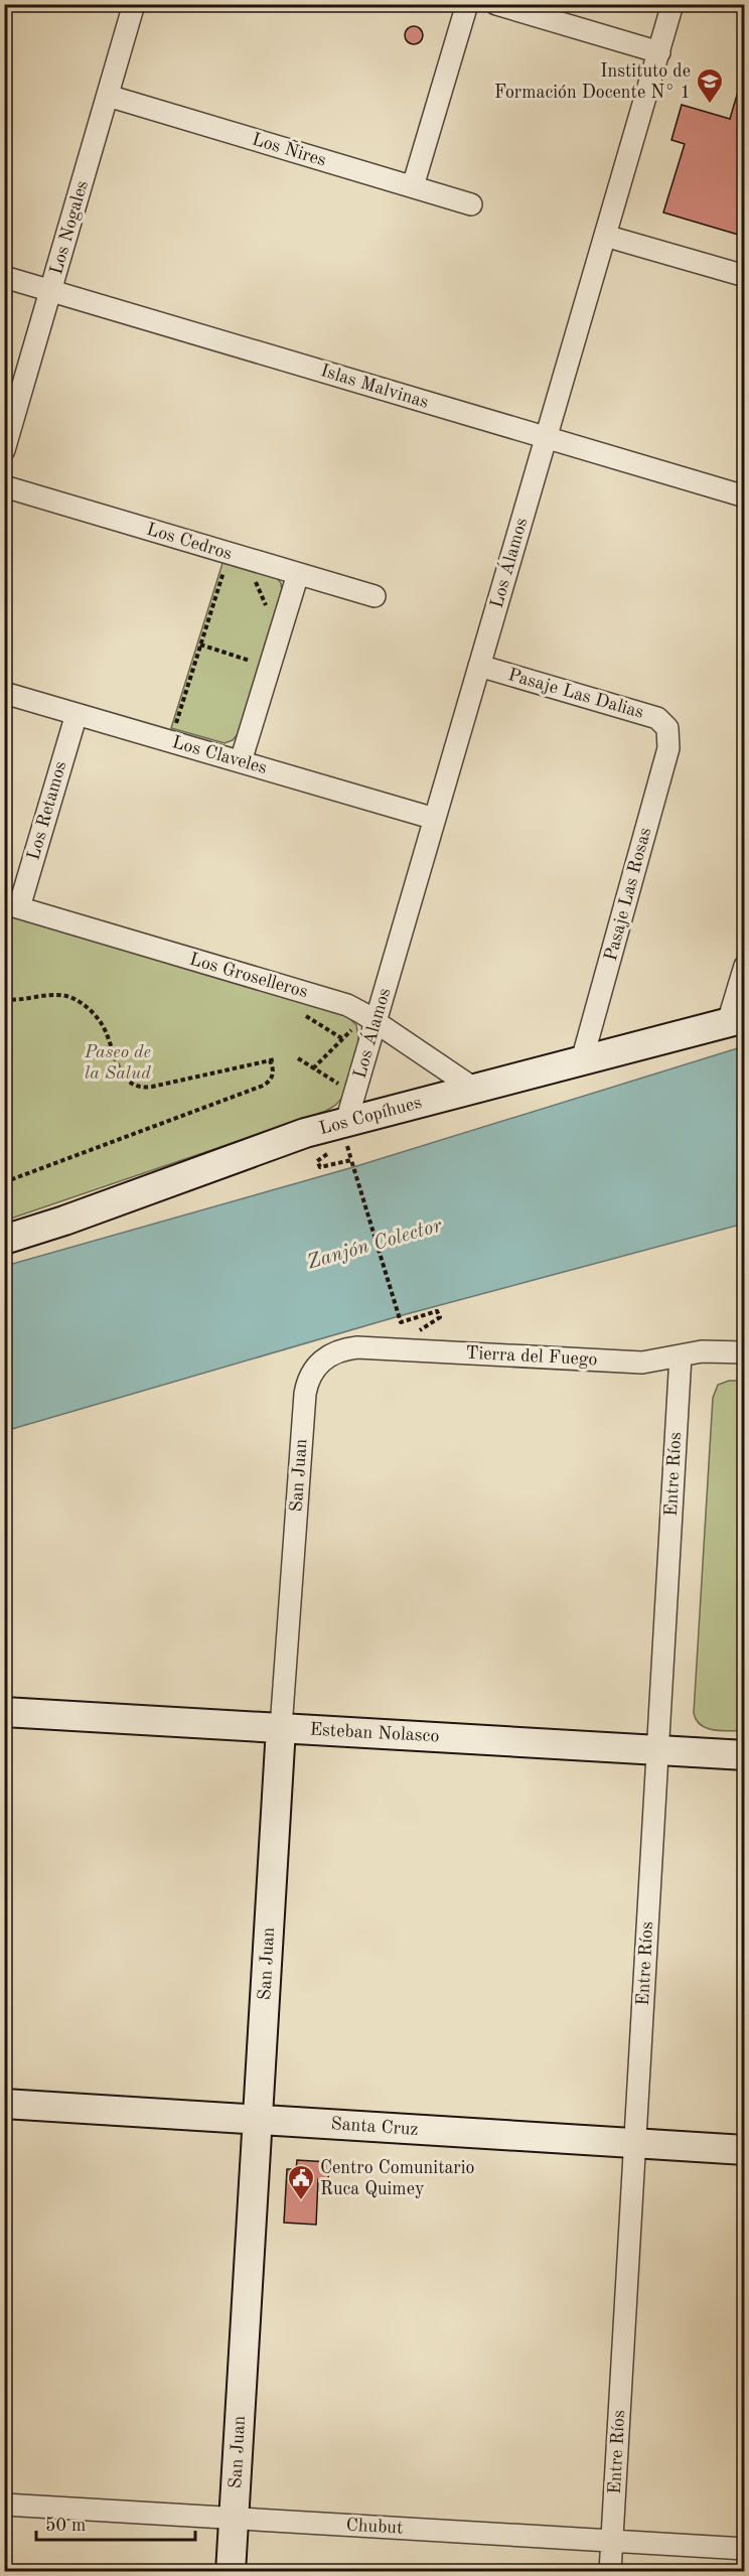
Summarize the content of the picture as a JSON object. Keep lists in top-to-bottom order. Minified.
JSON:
{"streets":{"street":["Los Ñires","Los Nogales","Islas Malvinas","Los Cedros","Los Álamos","Pasaje Las Dalias","Los Claveles","Los Retamos","Pasaje Las Rosas","Los Groselleros","Los Copíhues","Tierra del Fuego","Entre Ríos","San Juan","Esteban Nolasco","Santa Cruz","Chubut"]},"crossings":[["Los Ñires","Los Nogales"],["Los Nogales","Islas Malvinas"],["Islas Malvinas","Los Álamos"],["Los Álamos","Pasaje Las Dalias"],["Los Álamos","Los Claveles"],["Los Álamos","Los Groselleros"],["Los Álamos","Los Copíhues"],["Pasaje Las Dalias","Pasaje Las Rosas"],["Los Claveles","Los Retamos"],["Los Retamos","Los Groselleros"],["Pasaje Las Rosas","Los Copíhues"],["Los Groselleros","Los Copíhues"],["Tierra del Fuego","Entre Ríos"],["Tierra del Fuego","San Juan"],["Entre Ríos","Esteban Nolasco"],["Entre Ríos","Santa Cruz"],["Entre Ríos","Chubut"],["San Juan","Esteban Nolasco"],["San Juan","Santa Cruz"],["San Juan","Chubut"]],"water":["Zanjón Colector"],"parks":["Paseo de la Salud"],"places":{"school or university":["Instituto de Formación Docente N° 1"],"public building":["Centro Comunitario Ruca Quimey"]},"scale_bar":"50 m"}
